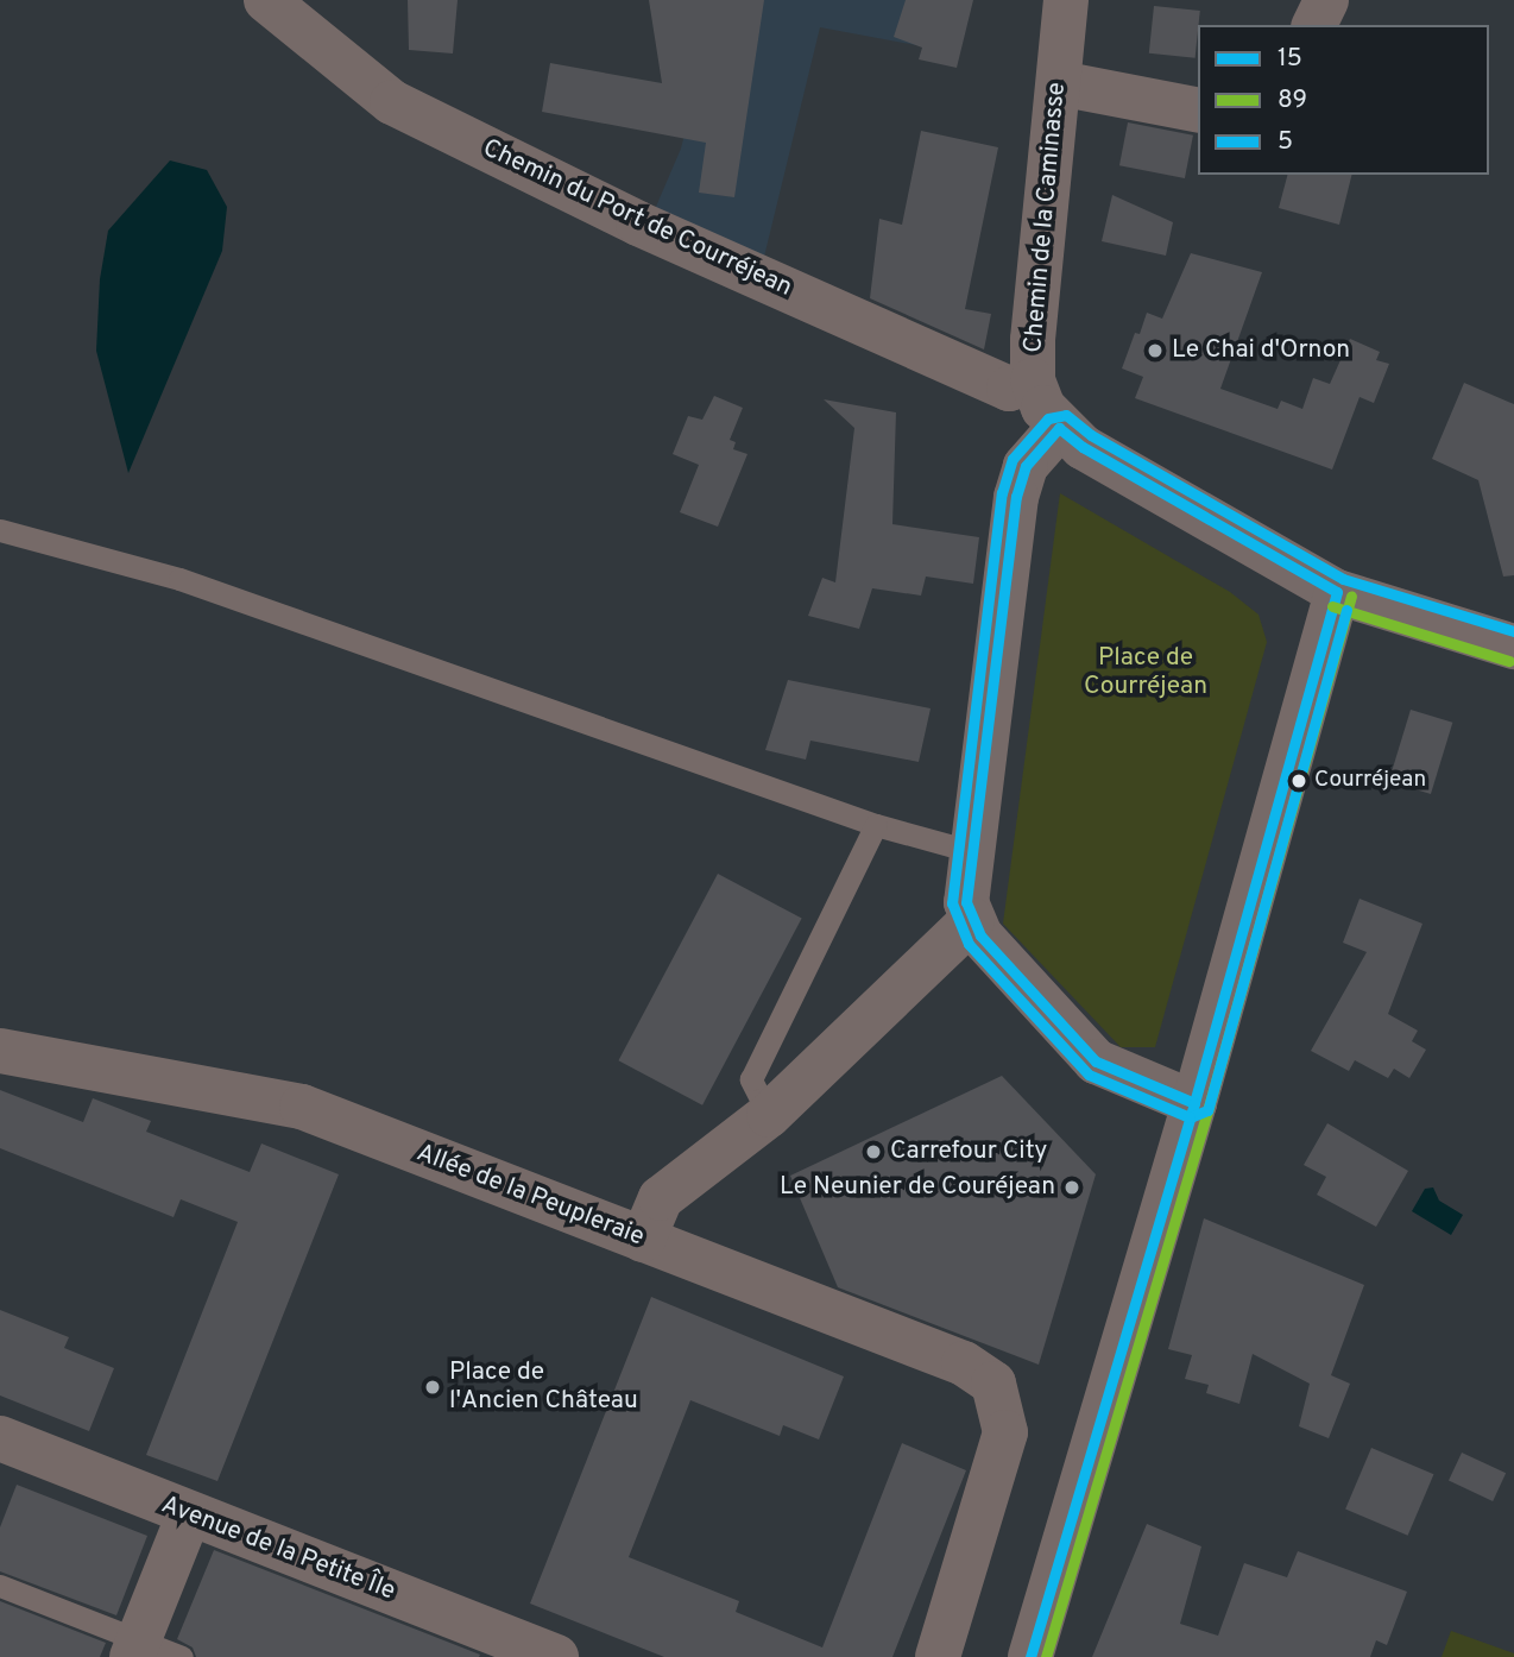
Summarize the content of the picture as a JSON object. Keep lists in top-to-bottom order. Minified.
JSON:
{"streets":{"street":["Chemin de la Caminasse","Chemin du Port de Courréjean","Allée de la Peupleraie","Avenue de la Petite Île"]},"crossings":[["Chemin de la Caminasse","Chemin du Port de Courréjean"]],"parks":["Place de Courréjean"],"places":["Le Chai d'Ornon","Courréjean","Carrefour City","Le Neunier de Couréjean","Place de l'Ancien Château"],"lines":["transit line 5","transit line 15","transit line 89"],"legend":["15","89","5"]}
